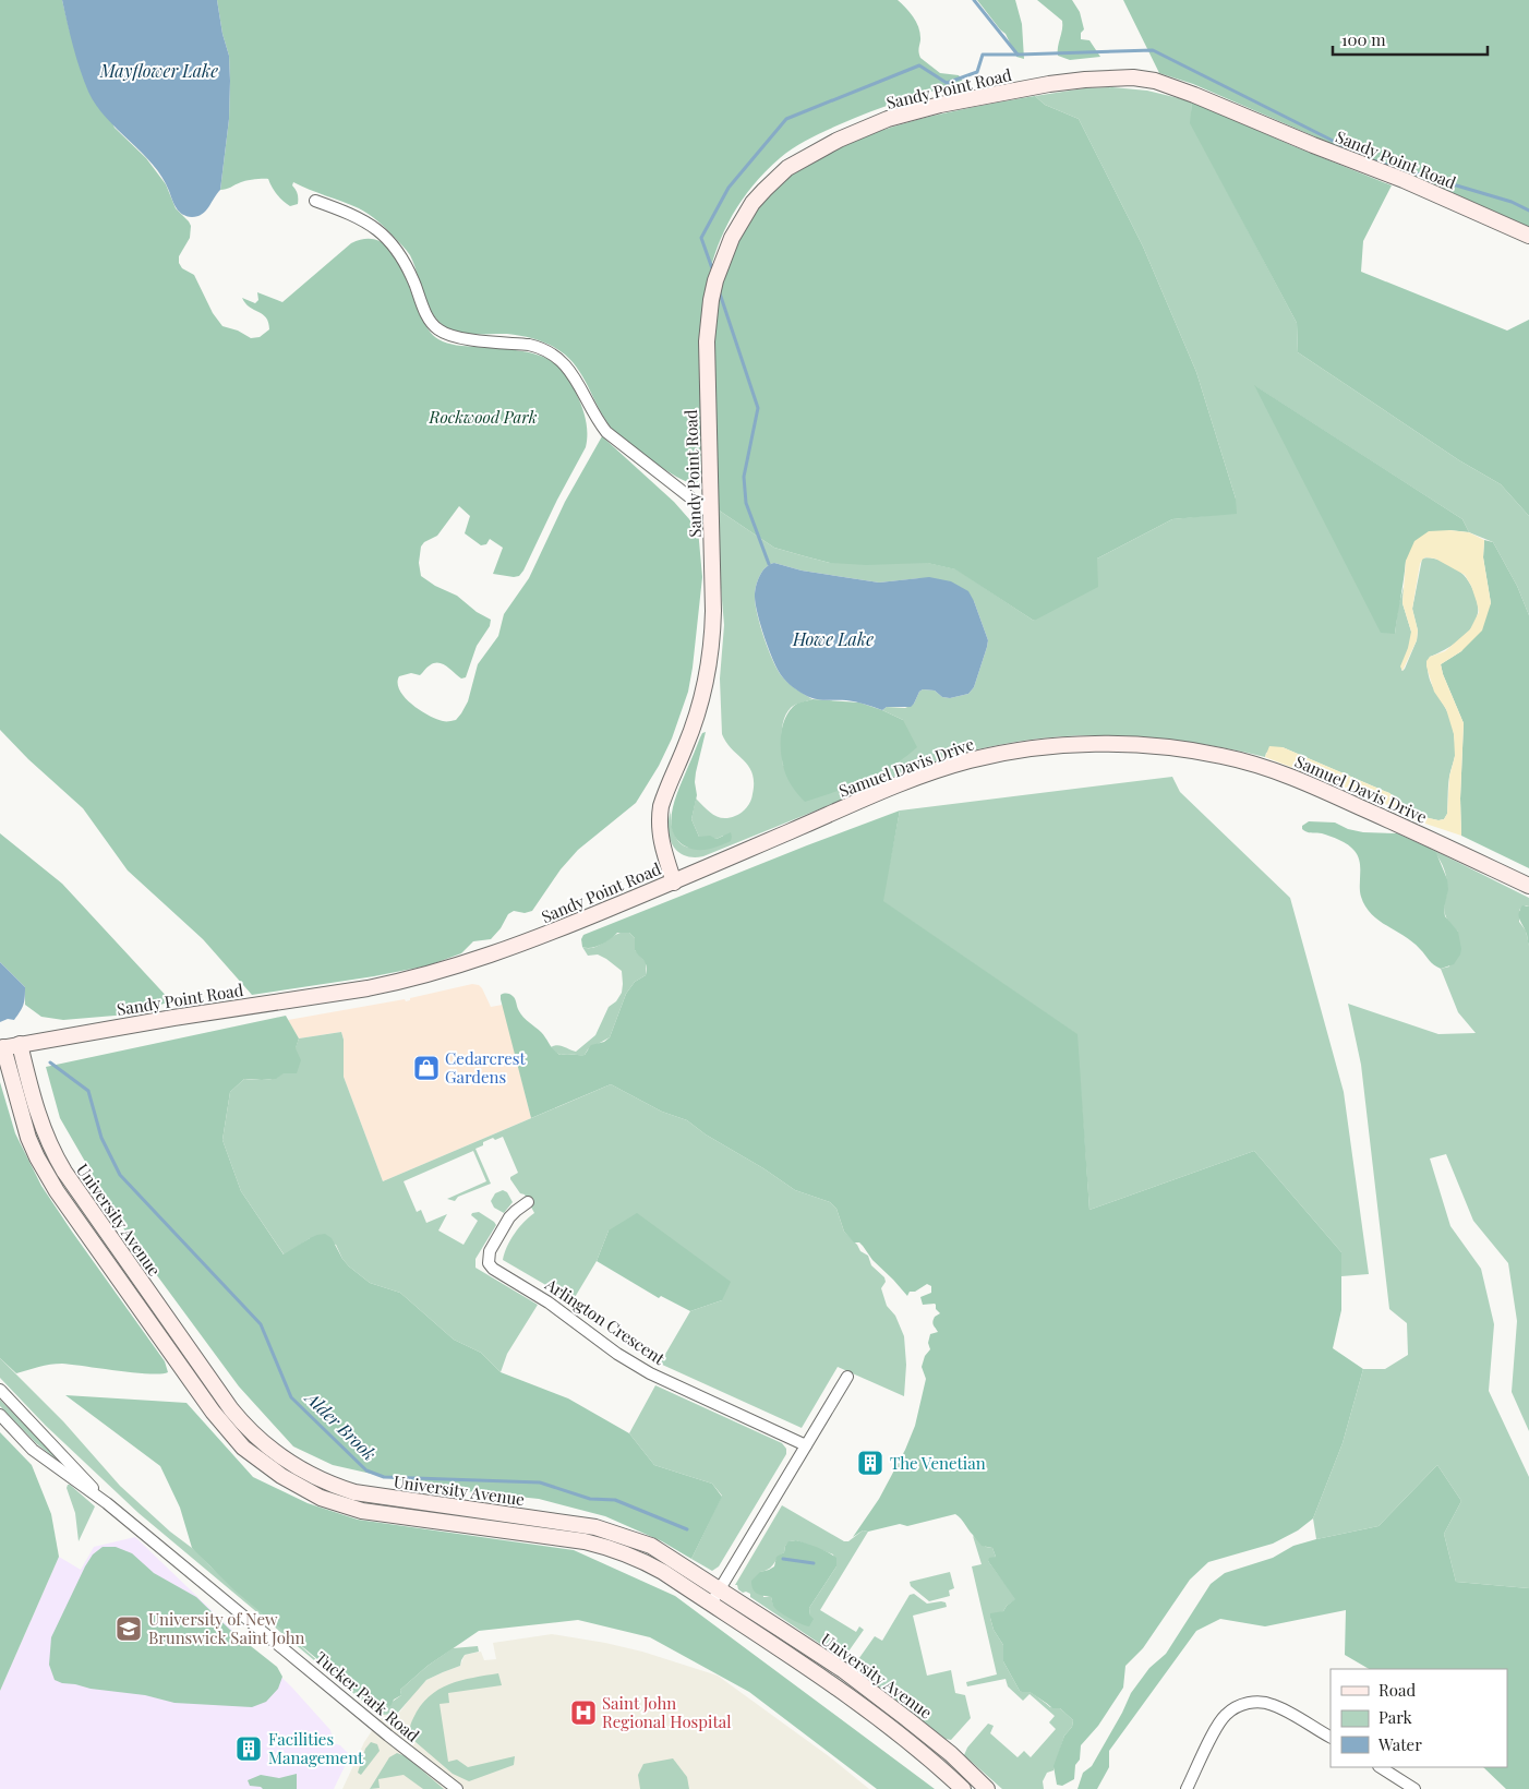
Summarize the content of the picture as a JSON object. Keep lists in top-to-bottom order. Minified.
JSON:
{"streets":{"main road":["Sandy Point Road","Samuel Davis Drive","University Avenue"],"street":["Arlington Crescent","Tucker Park Road"]},"crossings":[["Sandy Point Road","Samuel Davis Drive"],["Sandy Point Road","University Avenue"]],"water":["Mayflower Lake","Howe Lake","Alder Brook"],"parks":["Rockwood Park"],"places":{"shop":["Cedarcrest Gardens"],"building":["The Venetian","Facilities Management"],"school or university":["University of New Brunswick Saint John"],"hospital":["Saint John Regional Hospital"]},"legend":["Road","Park","Water"],"scale_bar":"100 m"}
